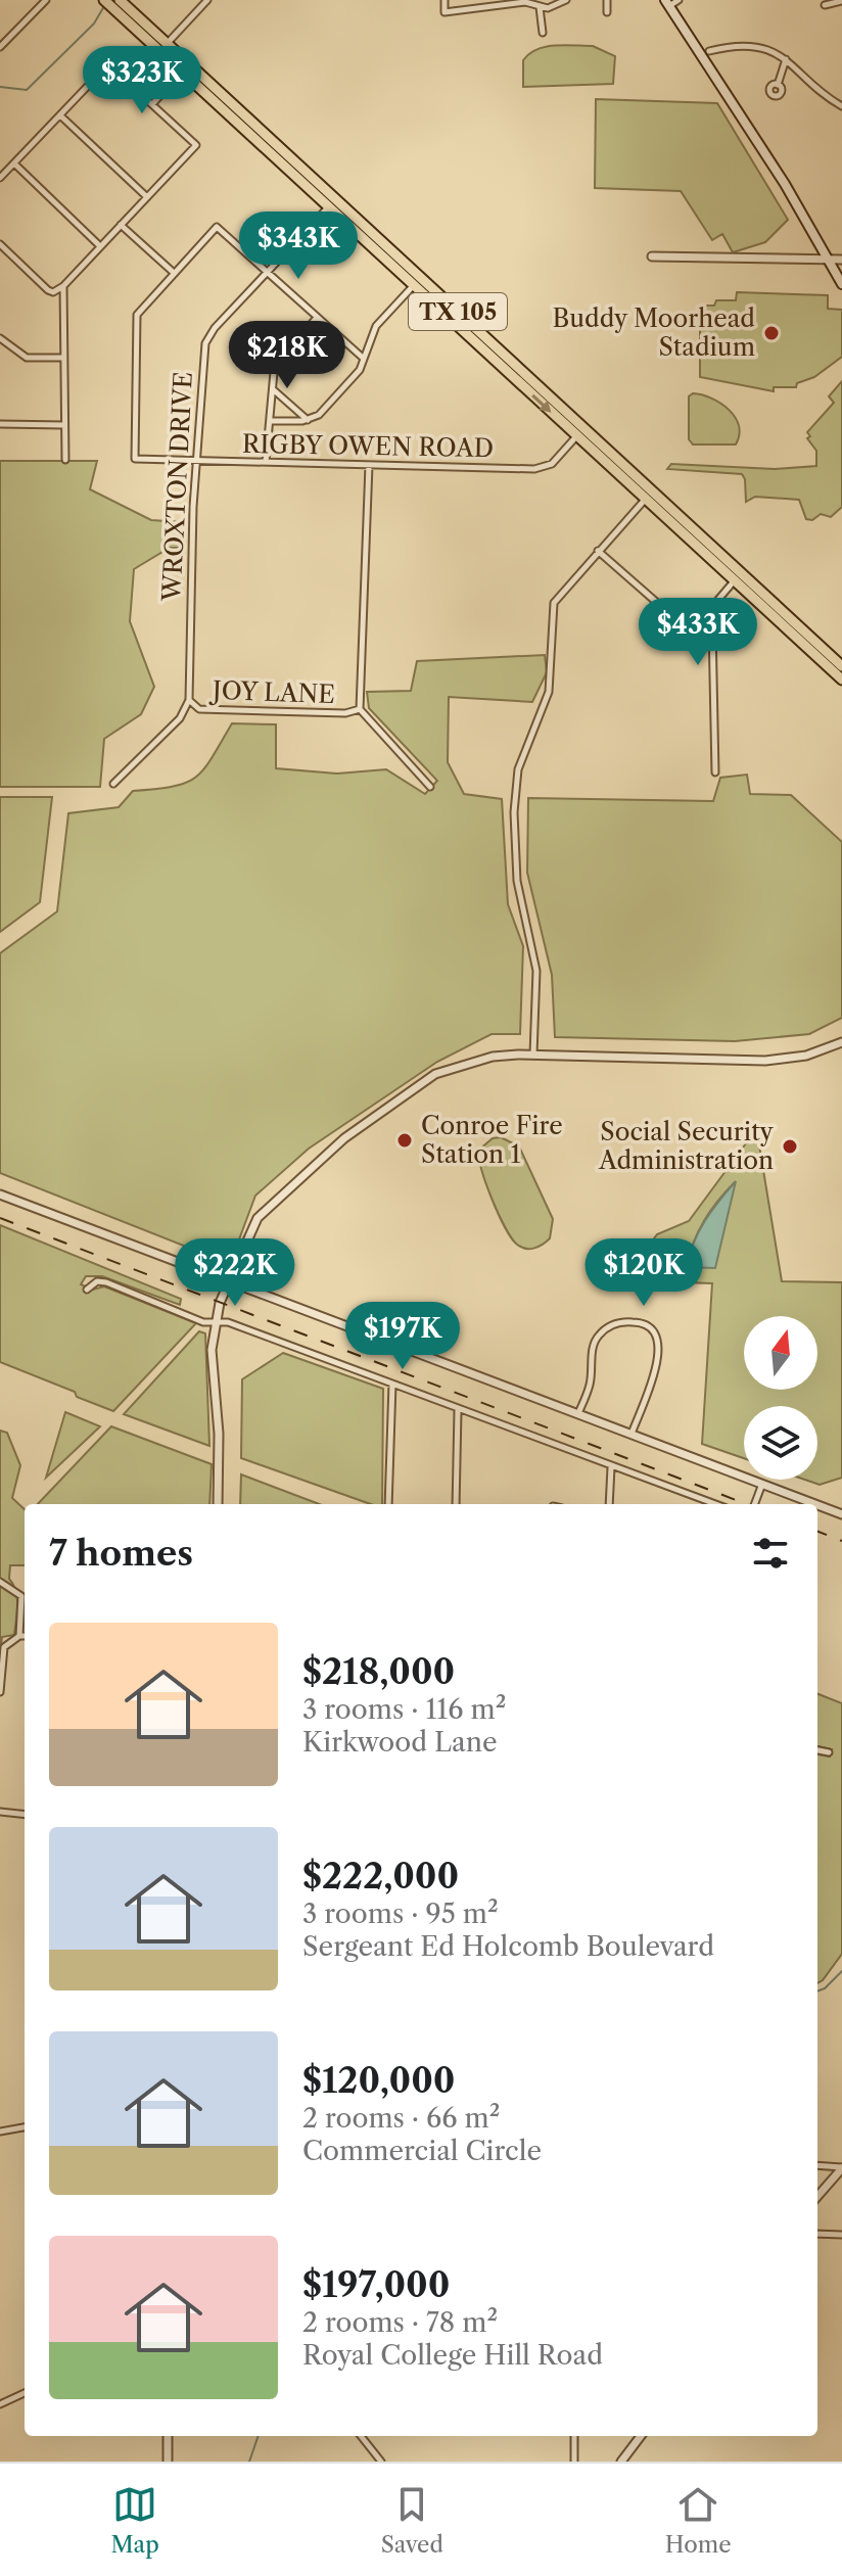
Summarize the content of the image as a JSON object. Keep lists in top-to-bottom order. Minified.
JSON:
{"streets":{"main road":["TX 105"],"street":["RIGBY OWEN ROAD","WROXTON DRIVE","JOY LANE"]},"crossings":[["TX 105","RIGBY OWEN ROAD"],["TX 105","WROXTON DRIVE"],["RIGBY OWEN ROAD","WROXTON DRIVE"],["WROXTON DRIVE","JOY LANE"]],"places":["Buddy Moorhead Stadium","Conroe Fire Station 1","Social Security Administration"],"north":"top","page":{"price":["$323K","$343K","$218K","$433K","$222K","$120K","$197K"],"heading":"7 homes","list":[{"name":"$218,000","note":"3 rooms · 116 m² · Kirkwood Lane"},{"name":"$222,000","note":"3 rooms · 95 m² · Sergeant Ed Holcomb Boulevard"},{"name":"$120,000","note":"2 rooms · 66 m² · Commercial Circle"},{"name":"$197,000","note":"2 rooms · 78 m² · Royal College Hill Road"}],"tabs":["Map","Saved","Home"]}}
